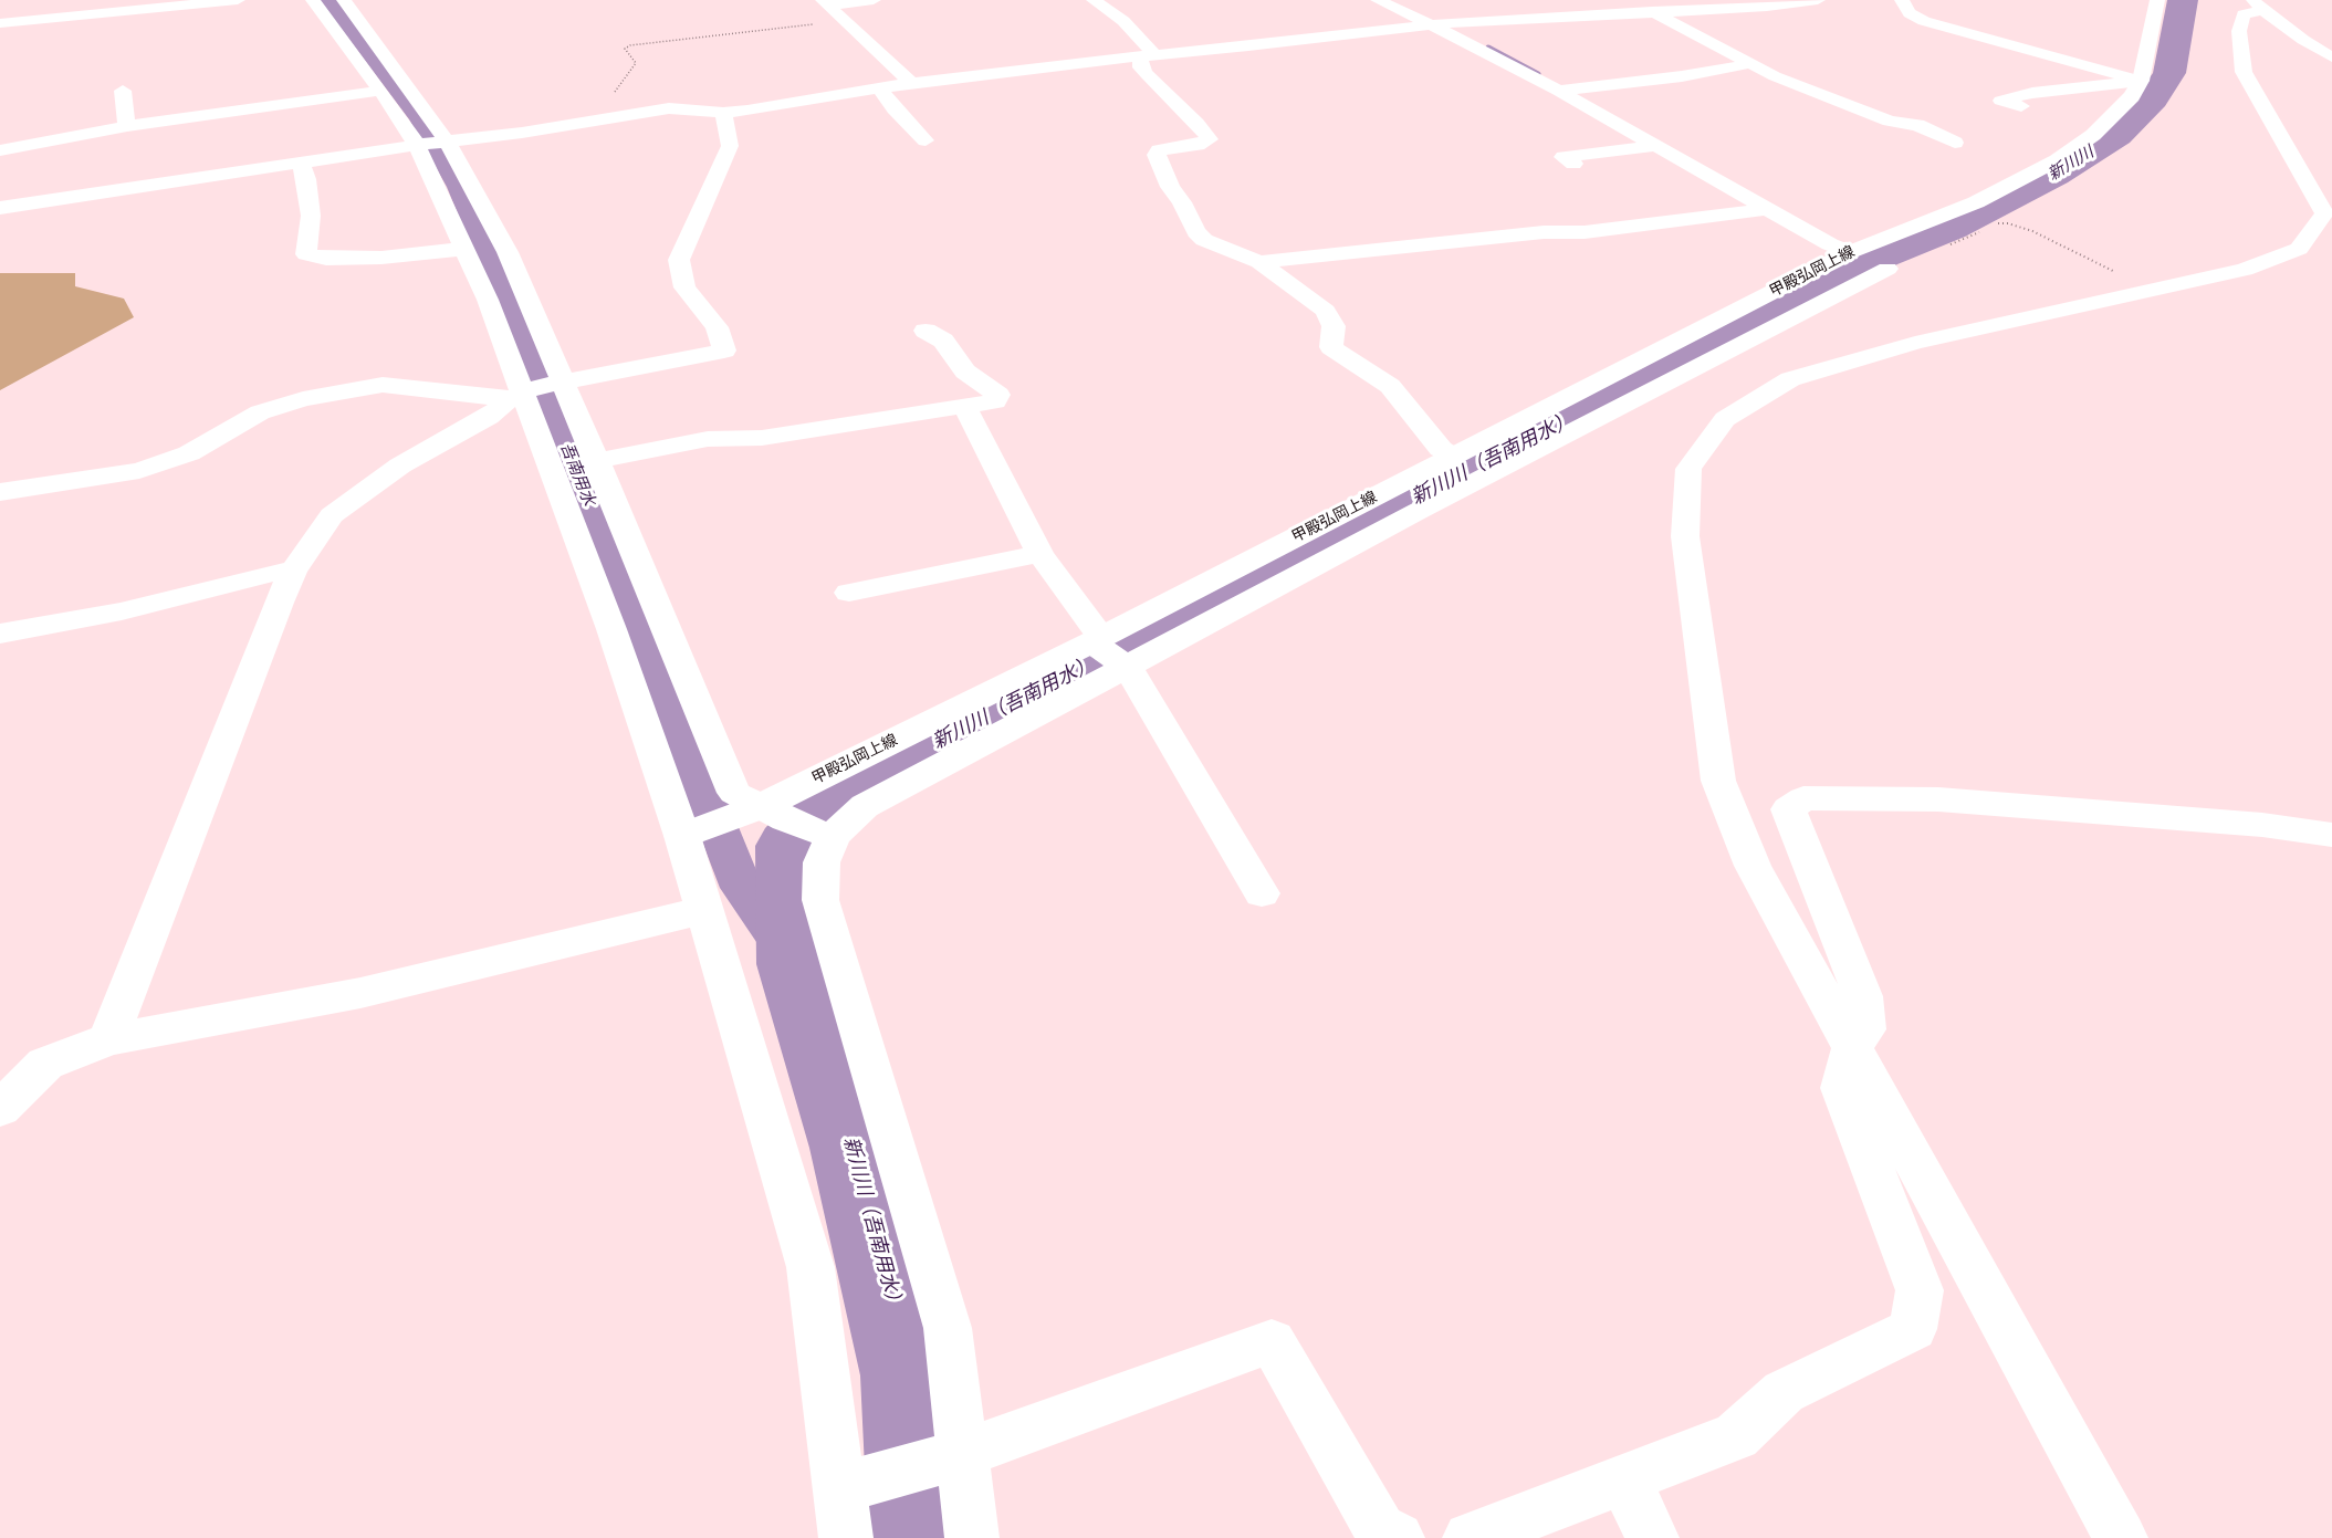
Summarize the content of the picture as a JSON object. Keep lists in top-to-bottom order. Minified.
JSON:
{"streets":{"main road":["甲殿弘岡上線"]},"water":["新川川","新川川（吾南用水）","吾南用水"]}
